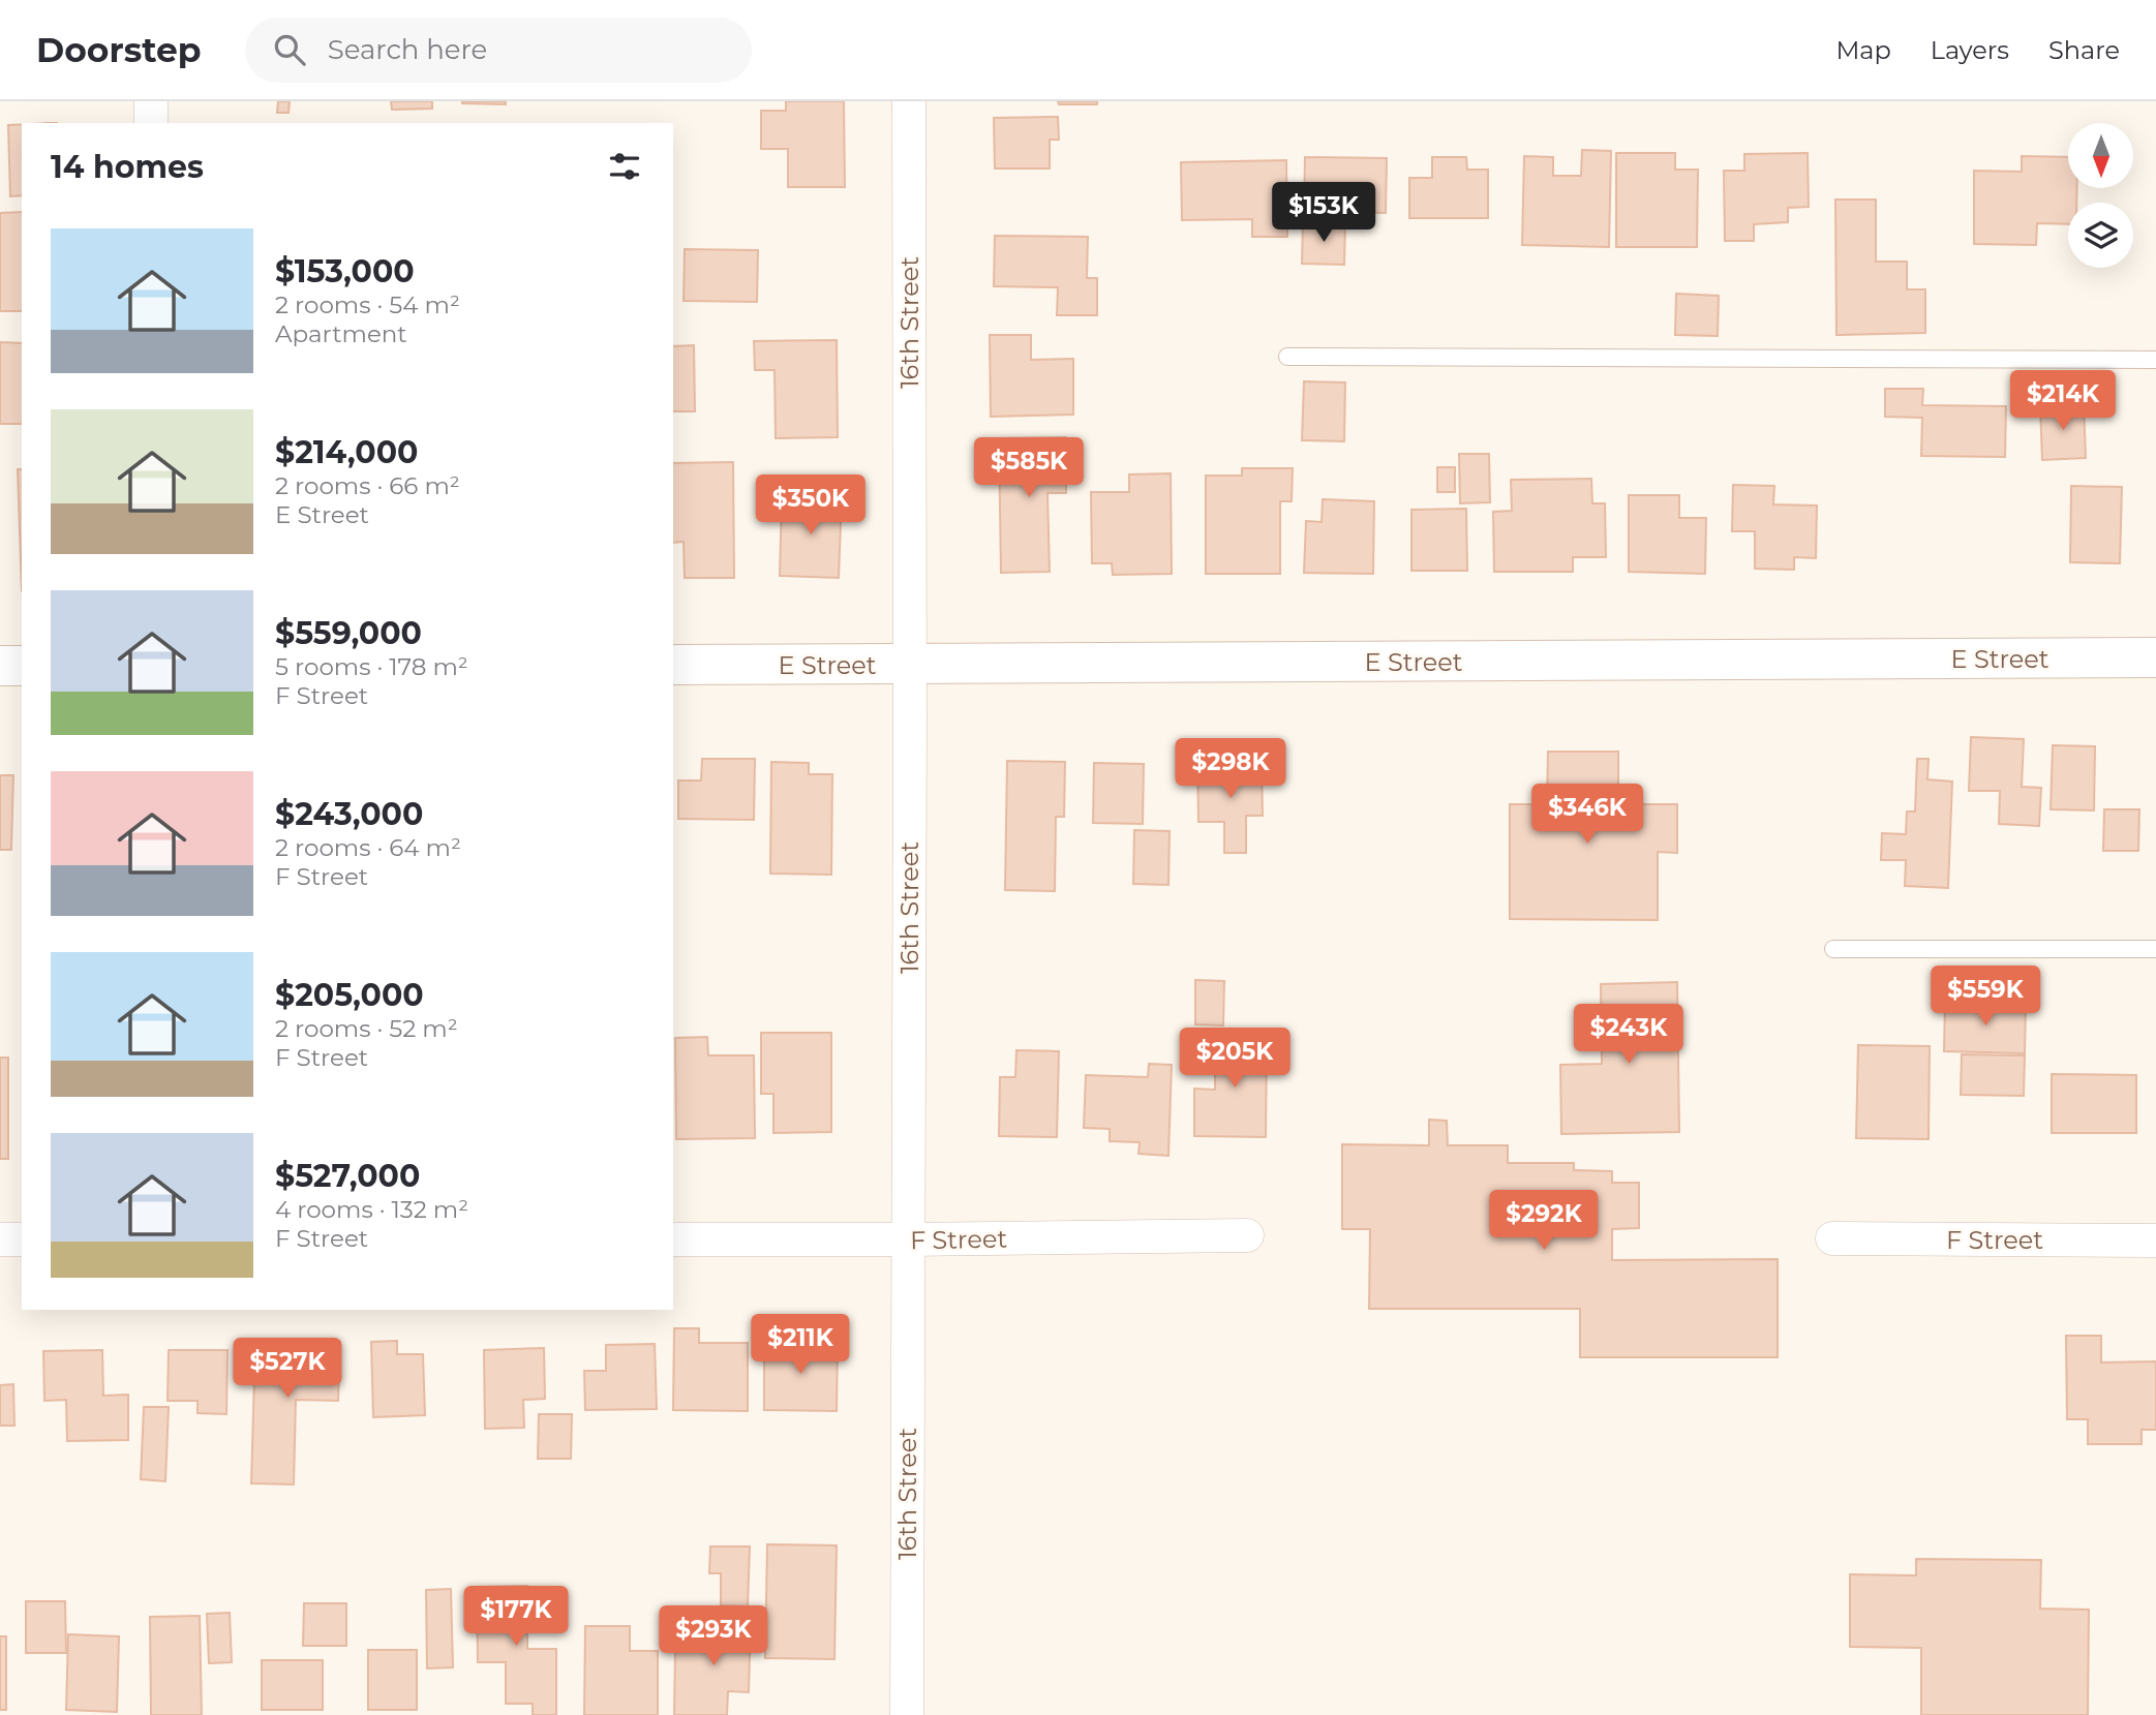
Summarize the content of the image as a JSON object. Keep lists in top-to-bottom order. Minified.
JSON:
{"streets":{"street":["16th Street","E Street","F Street"]},"crossings":[["16th Street","E Street"],["16th Street","F Street"]],"north":"bottom","page":{"header":"Doorstep","search":"Search here","nav":["Map","Layers","Share"],"heading":"14 homes","price":["$153K","$214K","$585K","$350K","$298K","$346K","$559K","$243K","$205K","$292K","$211K","$527K","$177K","$293K"],"list":[{"name":"$153,000","note":"2 rooms · 54 m² · Apartment"},{"name":"$214,000","note":"2 rooms · 66 m² · E Street"},{"name":"$559,000","note":"5 rooms · 178 m² · F Street"},{"name":"$243,000","note":"2 rooms · 64 m² · F Street"},{"name":"$205,000","note":"2 rooms · 52 m² · F Street"},{"name":"$527,000","note":"4 rooms · 132 m² · F Street"}]}}
